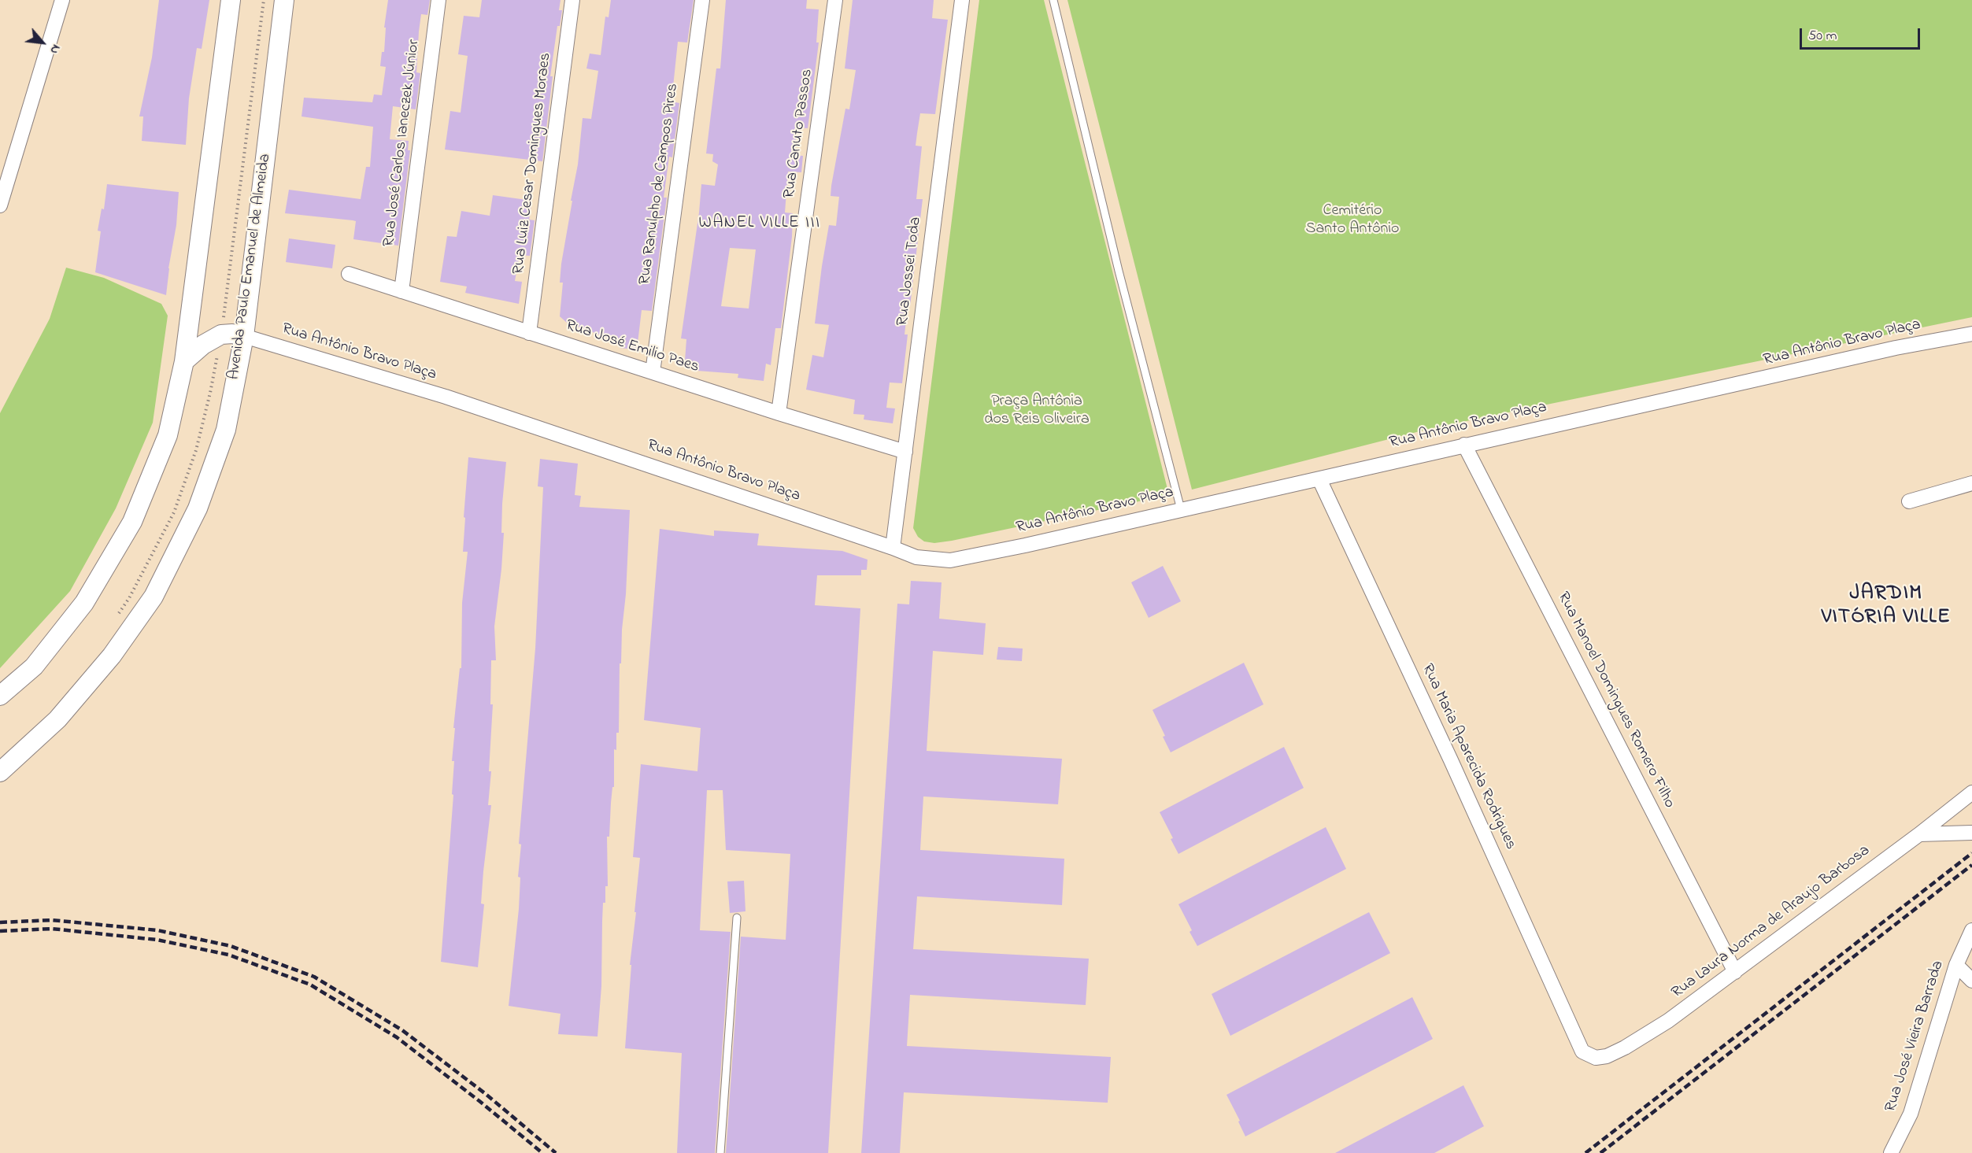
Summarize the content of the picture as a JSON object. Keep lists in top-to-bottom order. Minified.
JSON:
{"streets":{"main road":["Avenida Paulo Emanuel de Almeida"],"street":["Rua Canuto Passos","Rua José Carlos Ianeczek Júnior","Rua Luiz Cesar Domingues Moraes","Rua Ranulpho de Campos Pires","Rua Jossei Toda","Rua Antônio Bravo Plaça","Rua José Emilio Paes","Rua Manoel Domingues Romero Filho","Rua Maria Aparecida Rodrigues","Rua Laura Norma de Araujo Barbosa","Rua José Vieira Barrada"]},"crossings":[["Rua Canuto Passos","Rua José Emilio Paes"],["Rua José Carlos Ianeczek Júnior","Rua José Emilio Paes"],["Rua Luiz Cesar Domingues Moraes","Rua José Emilio Paes"],["Rua Ranulpho de Campos Pires","Rua José Emilio Paes"],["Avenida Paulo Emanuel de Almeida","Rua Antônio Bravo Plaça"],["Rua Jossei Toda","Rua Antônio Bravo Plaça"],["Rua Jossei Toda","Rua José Emilio Paes"],["Rua Antônio Bravo Plaça","Rua Manoel Domingues Romero Filho"],["Rua Antônio Bravo Plaça","Rua Maria Aparecida Rodrigues"],["Rua Manoel Domingues Romero Filho","Rua Laura Norma de Araujo Barbosa"],["Rua Maria Aparecida Rodrigues","Rua Laura Norma de Araujo Barbosa"]],"districts":["WANEL VILLE III","JARDIM VITÓRIA VILLE"],"parks":["Cemitério Santo Antônio","Praça Antônia dos Reis Oliveira"],"scale_bar":"50 m","north":"bottom right"}
